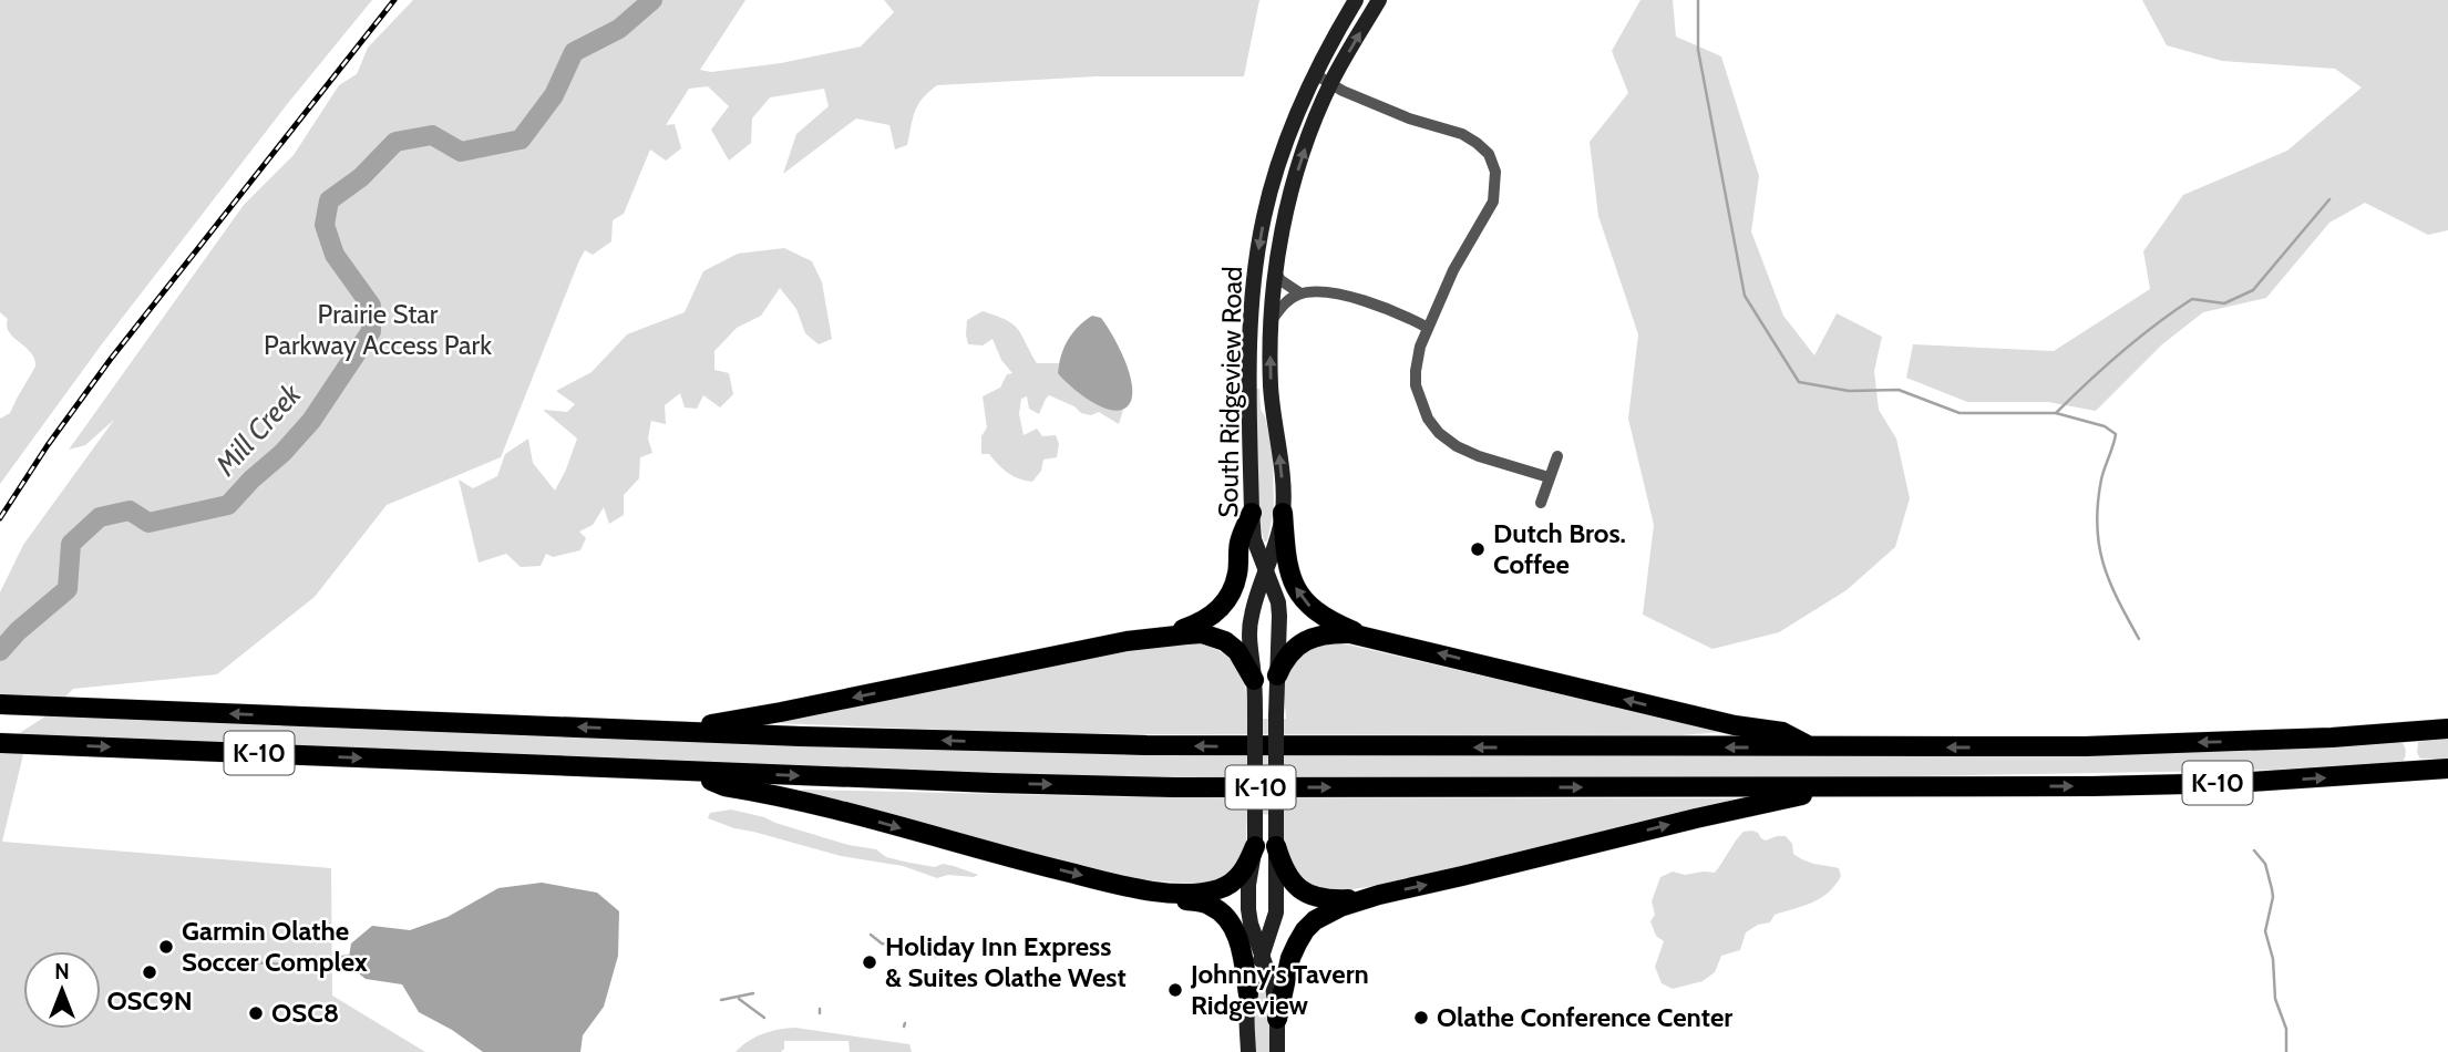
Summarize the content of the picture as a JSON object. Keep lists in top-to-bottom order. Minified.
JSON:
{"streets":{"highway":["K-10"],"main road":["South Ridgeview Road"]},"water":["Mill Creek"],"parks":["Prairie Star Parkway Access Park"],"places":["Dutch Bros. Coffee","Garmin Olathe Soccer Complex","Holiday Inn Express & Suites Olathe West","OSC9N","Johnny's Tavern Ridgeview","OSC8","Olathe Conference Center"],"north":"top"}
